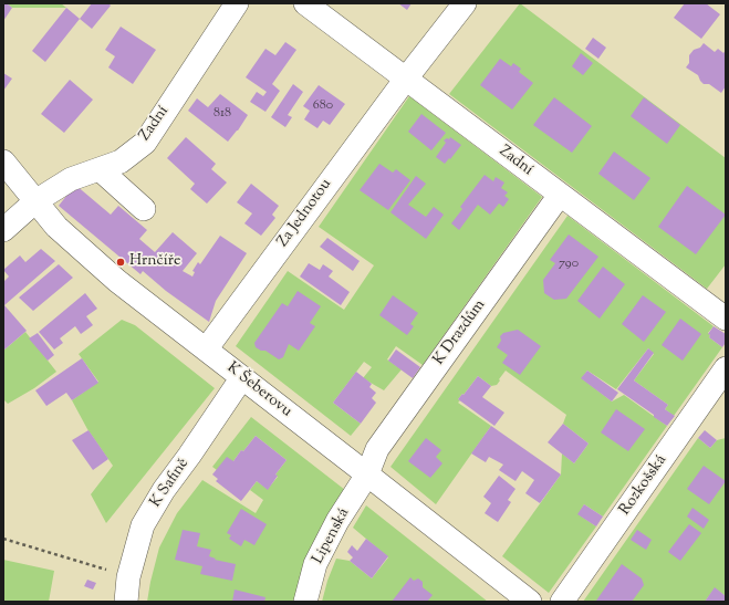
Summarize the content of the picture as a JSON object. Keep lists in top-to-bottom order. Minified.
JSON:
{"streets":{"street":["Zadní","Za Jednotou","K Drazdům","K Šeberovu","K Safině","Rozkošská","Lipenská"]},"crossings":[["Zadní","Za Jednotou"],["Zadní","K Drazdům"],["Zadní","K Šeberovu"],["Za Jednotou","K Šeberovu"],["K Drazdům","K Šeberovu"],["K Drazdům","Lipenská"],["K Šeberovu","K Safině"],["K Šeberovu","Lipenská"]],"places":["Hrnčíře"],"house_numbers":["680","818","790"]}
